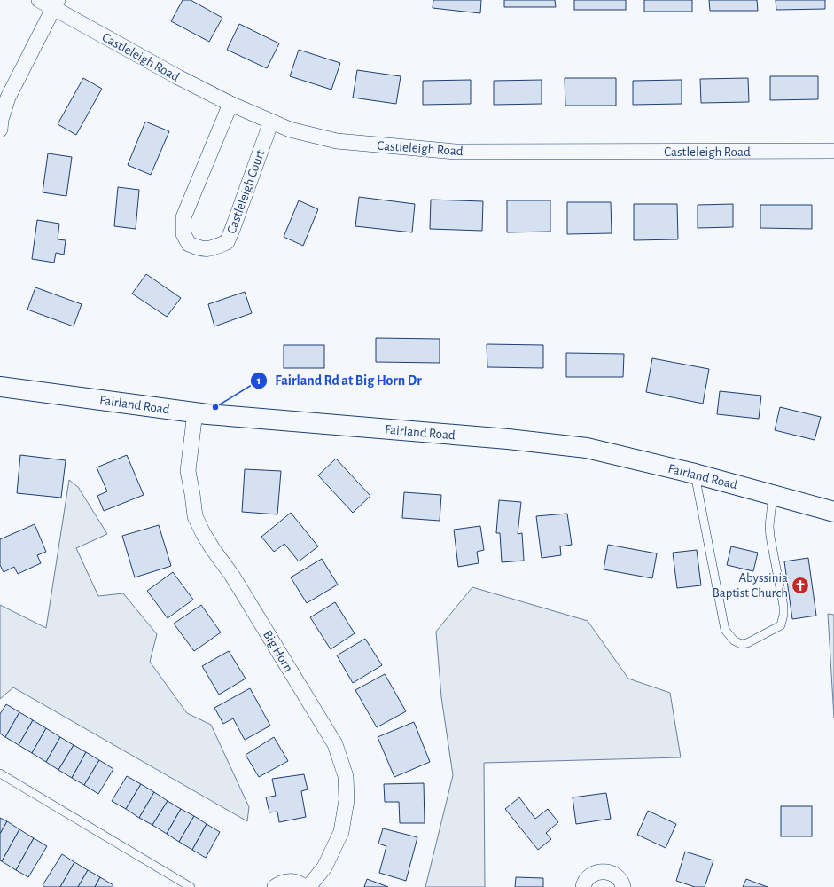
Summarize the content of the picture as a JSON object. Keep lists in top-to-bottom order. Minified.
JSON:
{"streets":{"main road":["Fairland Road"],"street":["Castleleigh Road","Castleleigh Court","Big Horn"]},"crossings":[["Castleleigh Road","Castleleigh Court"],["Fairland Road","Big Horn"]],"places":{"other":["Fairland Rd at Big Horn Dr"],"church":["Abyssinia Baptist Church"]}}
